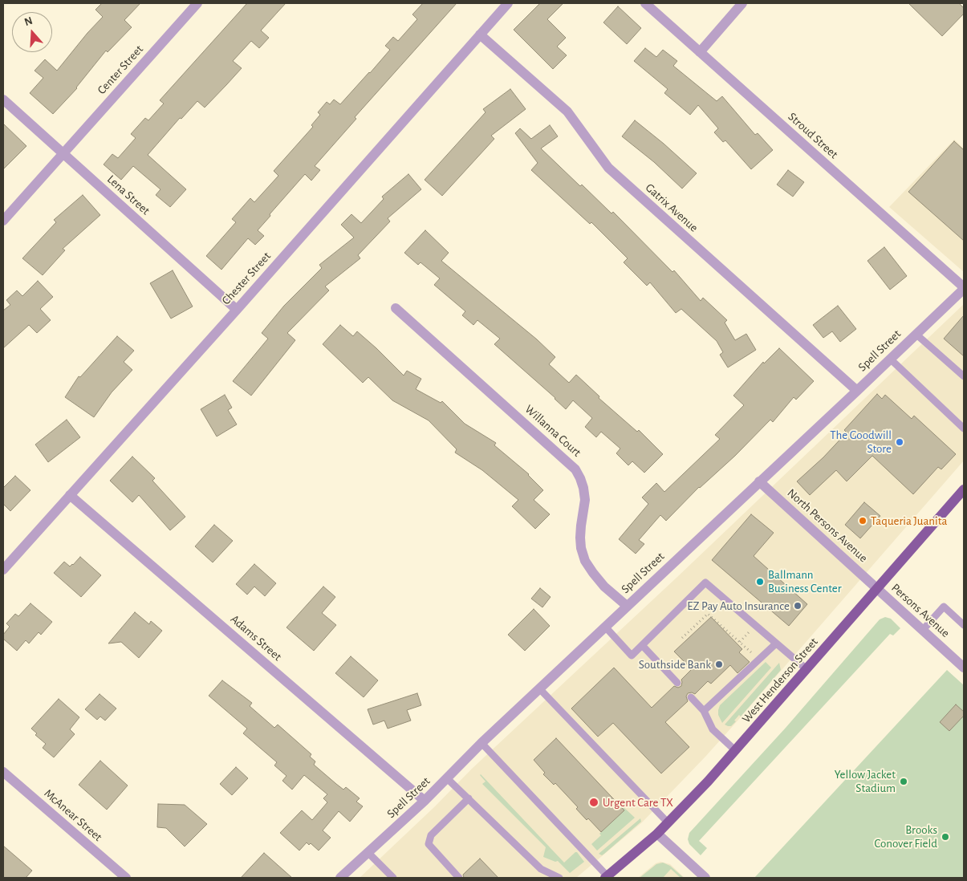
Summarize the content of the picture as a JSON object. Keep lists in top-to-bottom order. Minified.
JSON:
{"streets":{"main road":["West Henderson Street"],"street":["Center Street","Stroud Street","Lena Street","Gatrix Avenue","Chester Street","Spell Street","Willanna Court","North Persons Avenue","Persons Avenue","Adams Street","McAnear Street"]},"crossings":[["Center Street","Lena Street"],["Stroud Street","Spell Street"],["Lena Street","Chester Street"],["Gatrix Avenue","Chester Street"],["Gatrix Avenue","Spell Street"],["Chester Street","Adams Street"],["Spell Street","Willanna Court"],["Spell Street","North Persons Avenue"],["Spell Street","Adams Street"],["North Persons Avenue","Persons Avenue"],["North Persons Avenue","West Henderson Street"],["Persons Avenue","West Henderson Street"]],"places":["The Goodwill Store","Taqueria Juanita","Ballmann Business Center","EZ Pay Auto Insurance","Southside Bank","Yellow Jacket Stadium","Urgent Care TX","Brooks Conover Field"],"north":"top"}
